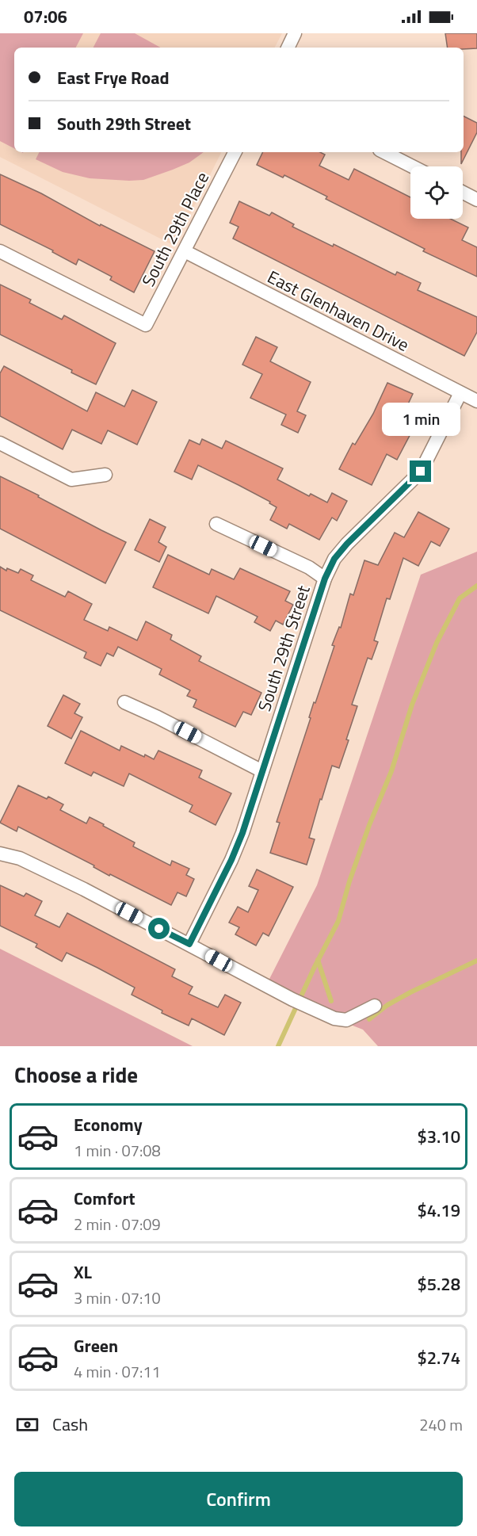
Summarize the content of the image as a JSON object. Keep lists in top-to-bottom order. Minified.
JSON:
{"streets":{"street":["South 29th Place","East Glenhaven Drive","South 29th Street"]},"crossings":[["South 29th Place","East Glenhaven Drive"],["East Glenhaven Drive","South 29th Street"]],"page":{"status":"07:06","banner":["East Frye Road","South 29th Street"],"bubble":"1 min","heading":"Choose a ride","list":[{"name":"Economy","note":"1 min · 07:08","value":"$3.10"},{"name":"Comfort","note":"2 min · 07:09","value":"$4.19"},{"name":"XL","note":"3 min · 07:10","value":"$5.28"},{"name":"Green","note":"4 min · 07:11","value":"$2.74"}],"pay":["Cash","240 m"],"buttons":"Confirm"}}
